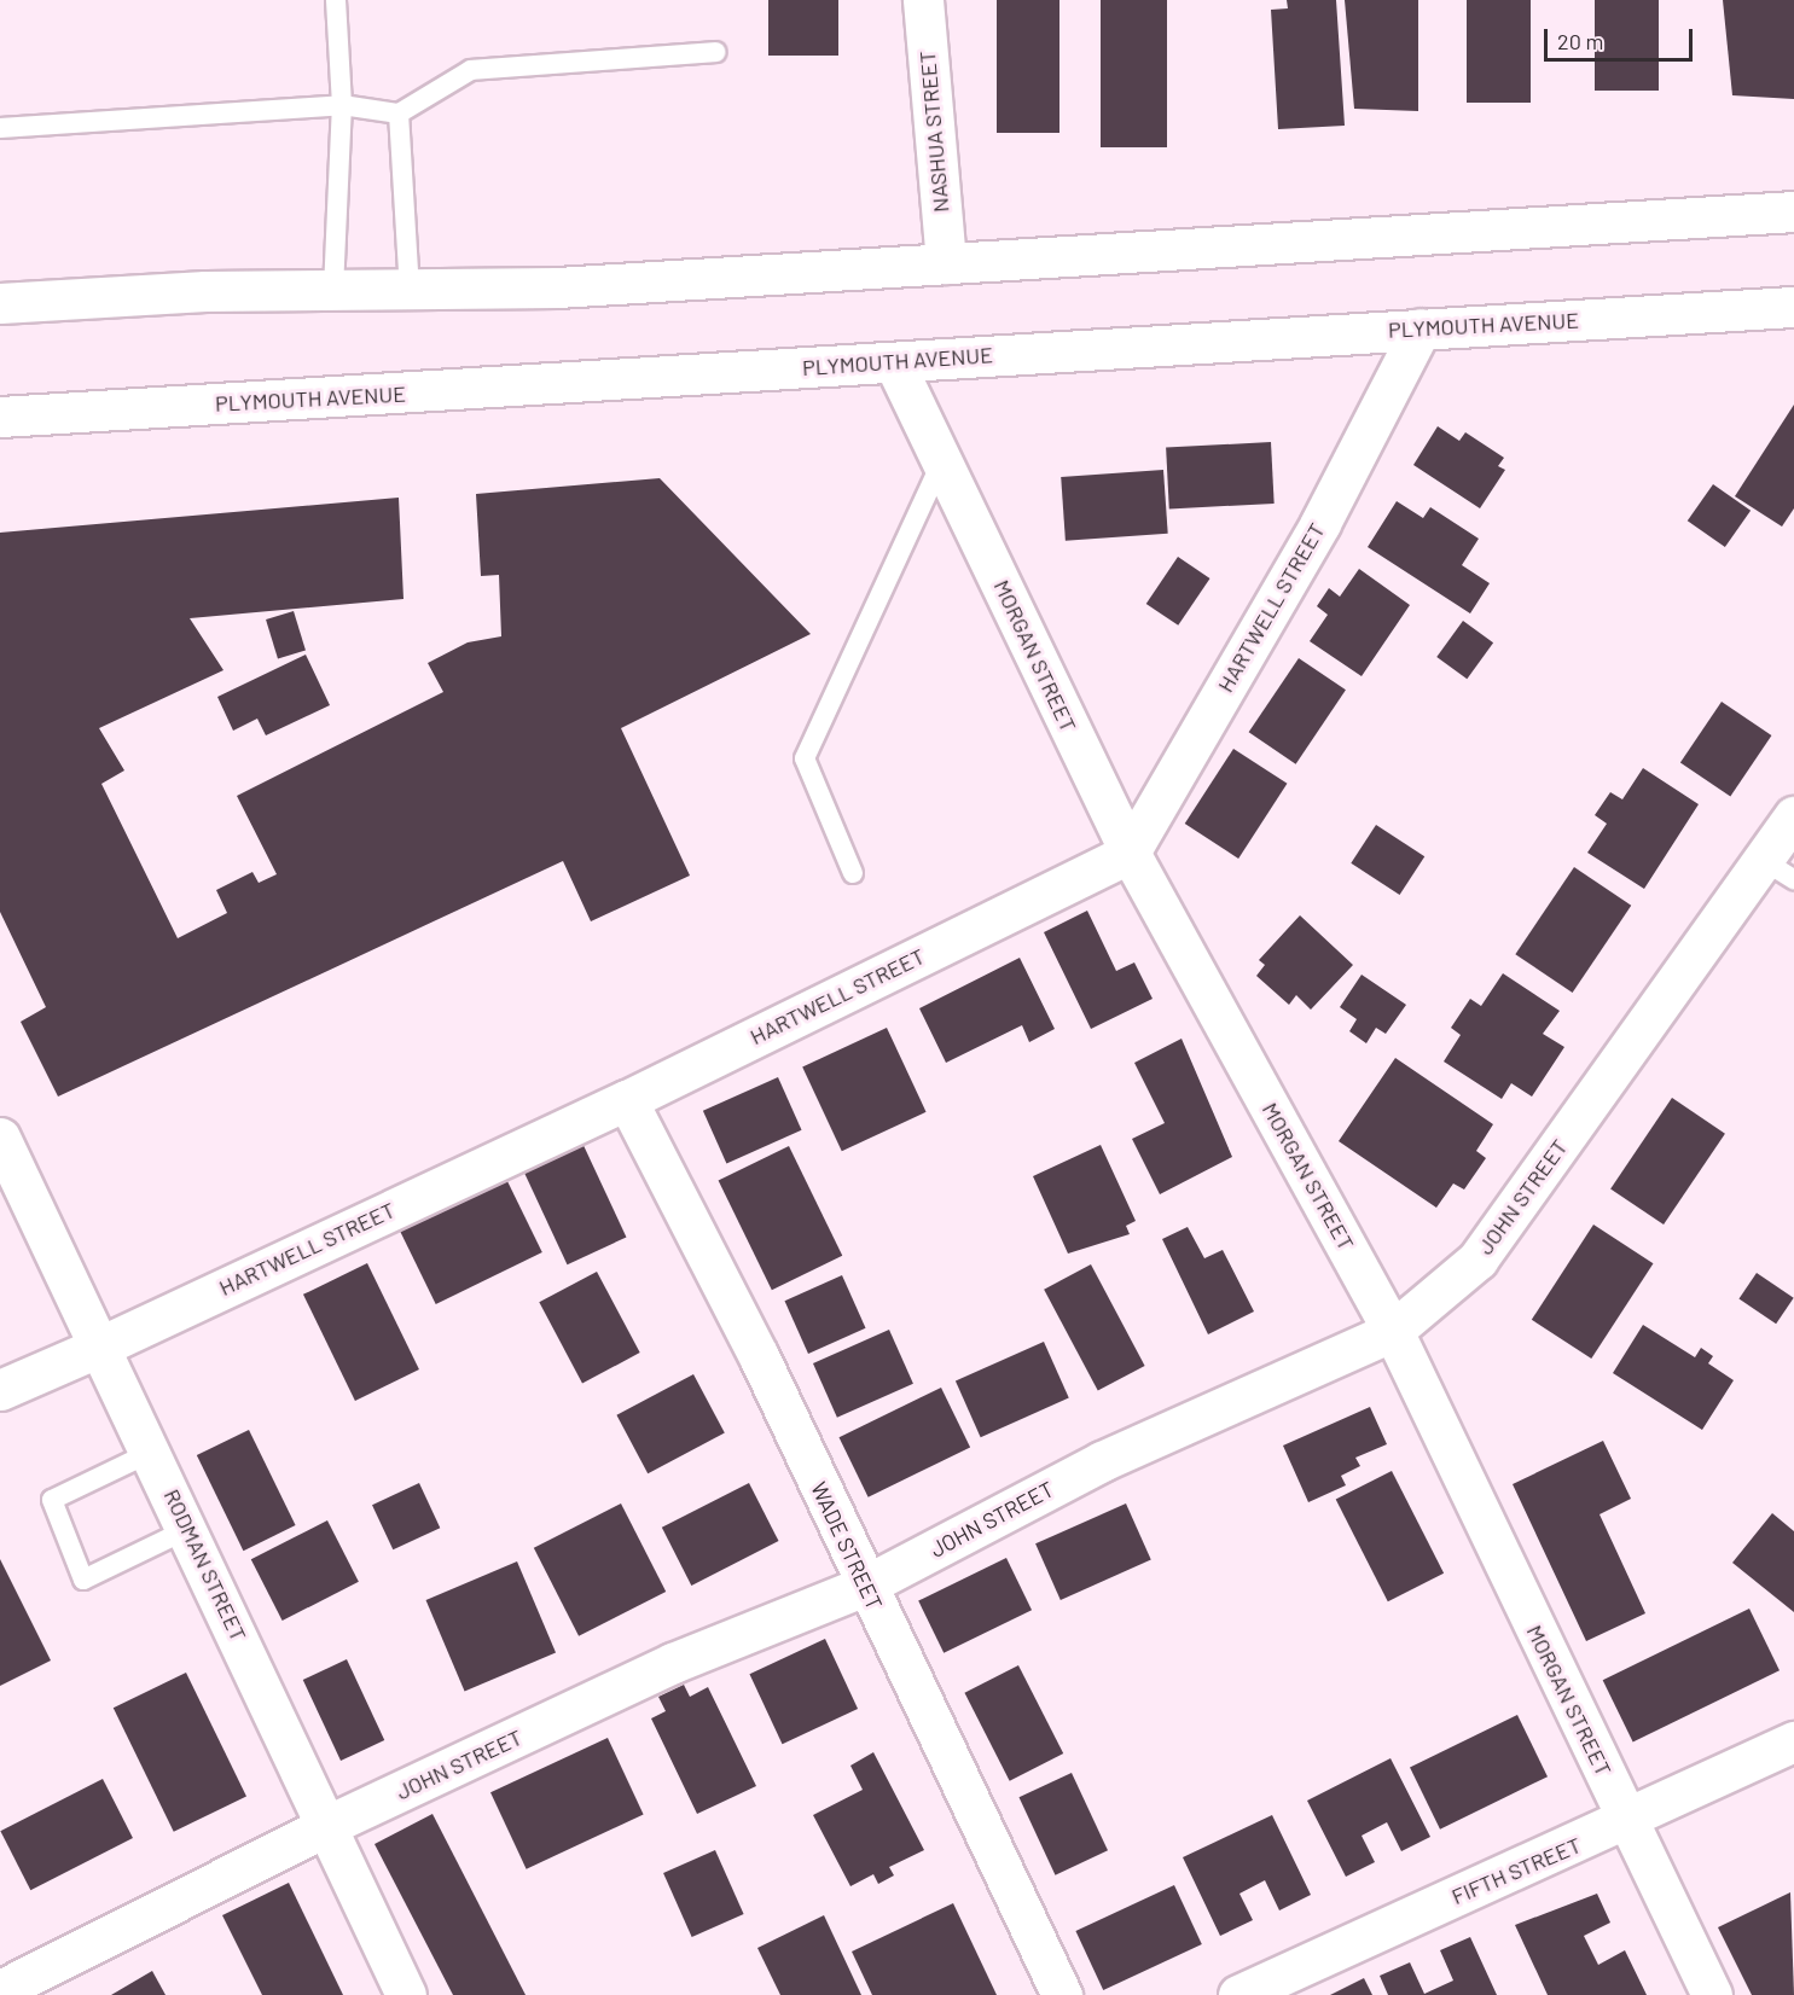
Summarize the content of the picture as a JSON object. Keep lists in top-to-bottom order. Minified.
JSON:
{"streets":{"street":["NASHUA STREET","PLYMOUTH AVENUE","HARTWELL STREET","MORGAN STREET","JOHN STREET","WADE STREET","RODMAN STREET","FIFTH STREET"]},"crossings":[["PLYMOUTH AVENUE","HARTWELL STREET"],["PLYMOUTH AVENUE","MORGAN STREET"],["HARTWELL STREET","MORGAN STREET"],["HARTWELL STREET","WADE STREET"],["HARTWELL STREET","RODMAN STREET"],["MORGAN STREET","JOHN STREET"],["MORGAN STREET","FIFTH STREET"],["JOHN STREET","WADE STREET"],["JOHN STREET","RODMAN STREET"]],"scale_bar":"20 m"}
